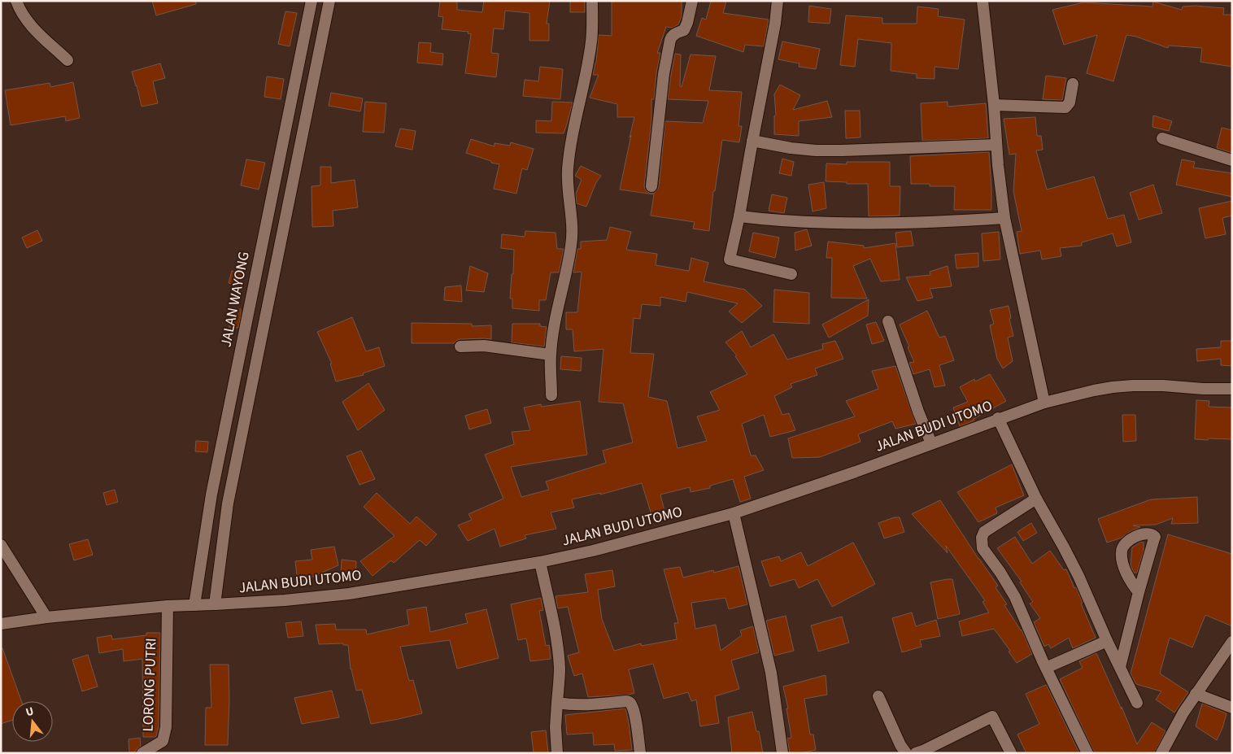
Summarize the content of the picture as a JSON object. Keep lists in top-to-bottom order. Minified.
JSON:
{"streets":{"street":["JALAN WAYONG","JALAN BUDI UTOMO","LORONG PUTRI"]},"crossings":[["JALAN WAYONG","JALAN BUDI UTOMO"],["JALAN BUDI UTOMO","LORONG PUTRI"]],"north":"top"}
